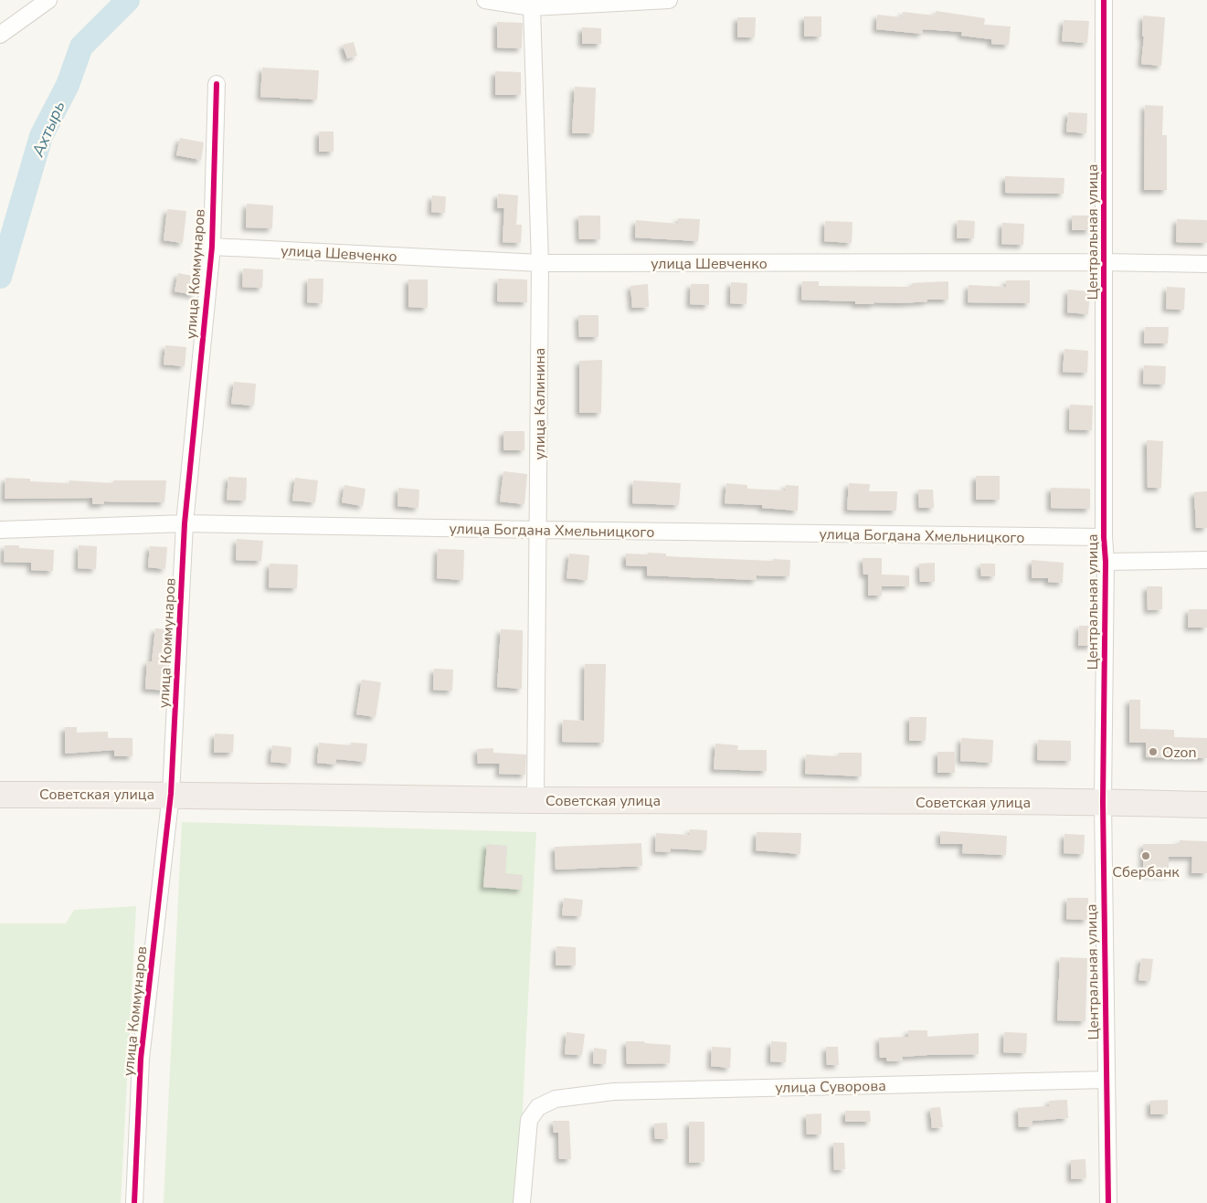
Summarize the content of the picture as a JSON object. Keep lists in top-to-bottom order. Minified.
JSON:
{"streets":{"highway":["Советская улица"],"street":["Центральная улица","улица Шевченко","улица Коммунаров","улица Калинина","улица Богдана Хмельницкого","улица Суворова"]},"crossings":[["Центральная улица","улица Шевченко"],["Центральная улица","улица Богдана Хмельницкого"],["Центральная улица","Советская улица"],["Центральная улица","улица Суворова"],["улица Шевченко","улица Коммунаров"],["улица Шевченко","улица Калинина"],["улица Коммунаров","улица Богдана Хмельницкого"],["улица Коммунаров","Советская улица"],["улица Калинина","улица Богдана Хмельницкого"],["улица Калинина","Советская улица"]],"water":["Ахтырь"],"places":["Ozon","Сбербанк"]}
